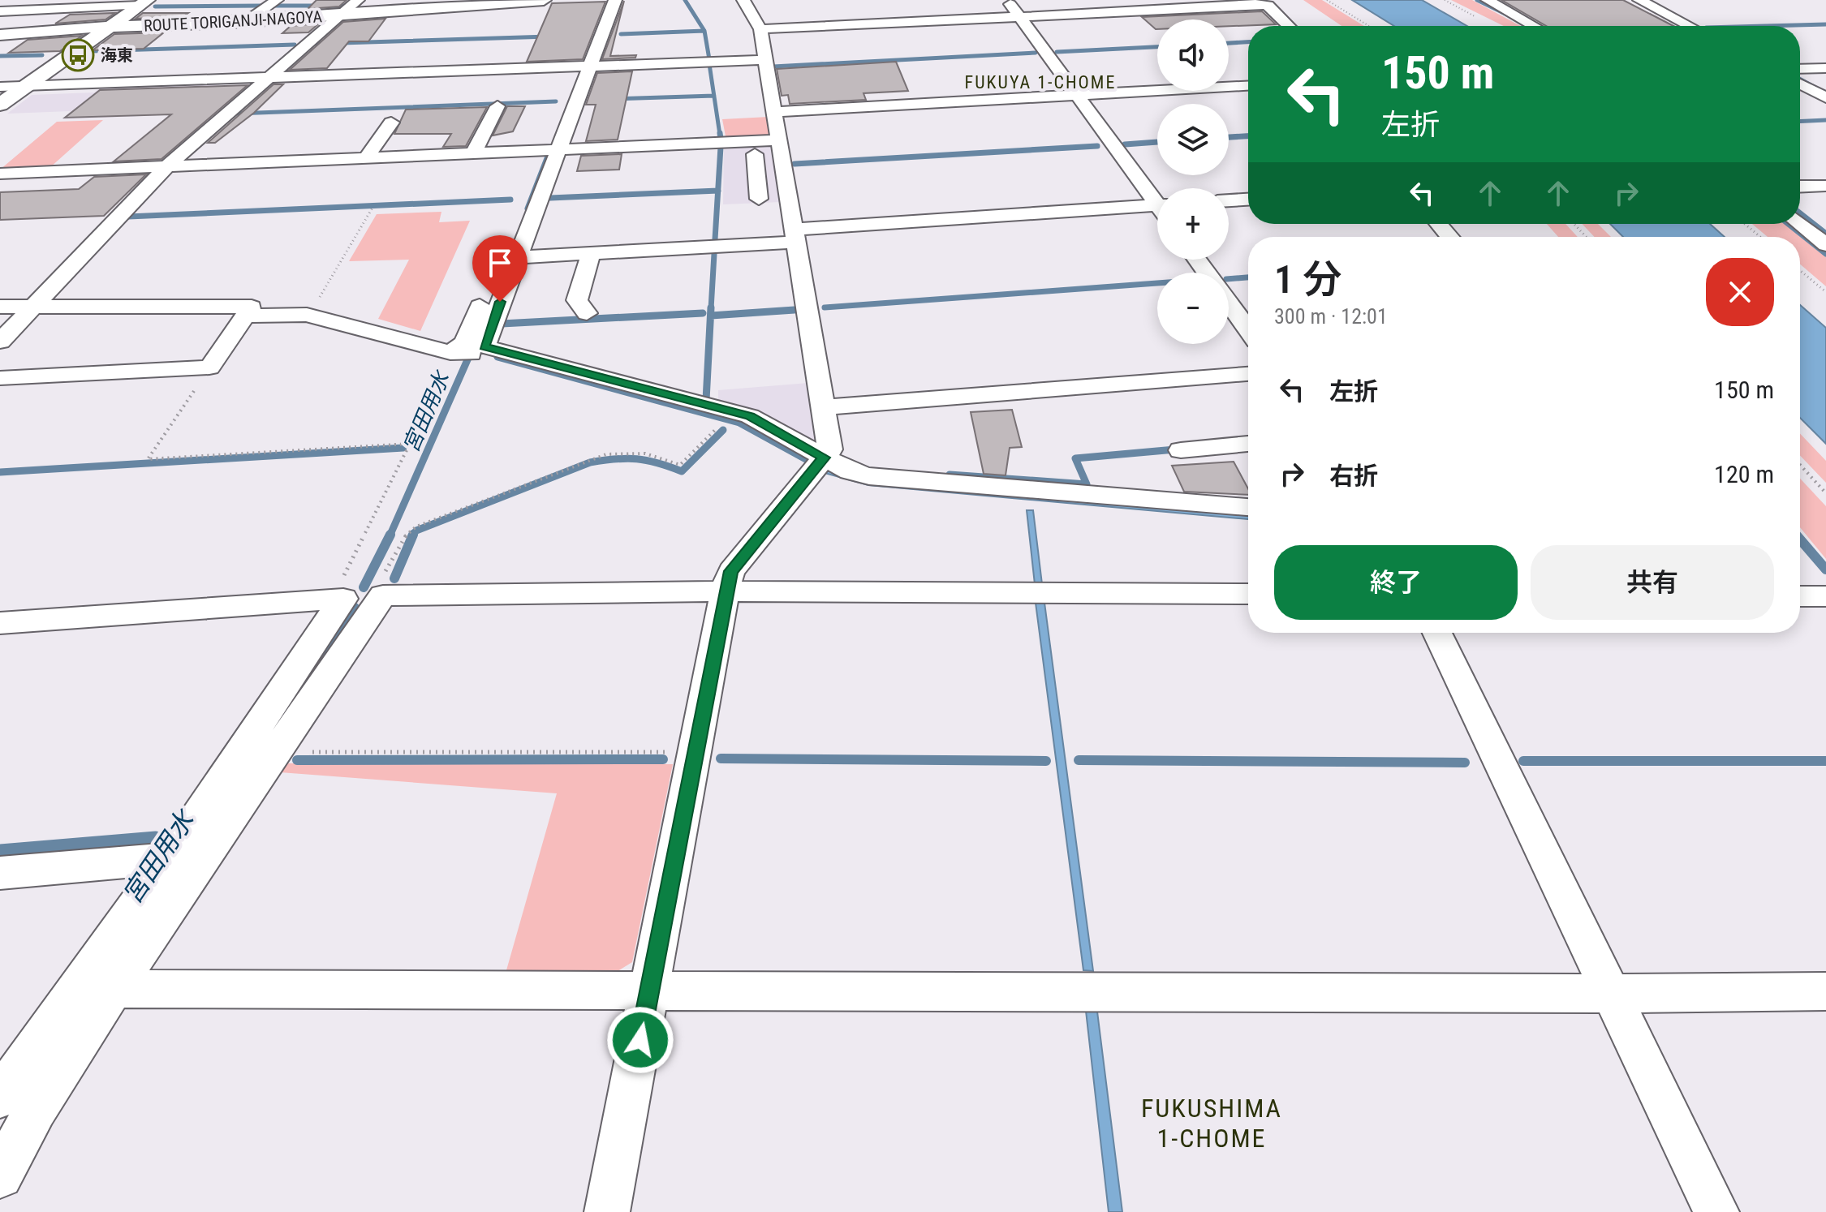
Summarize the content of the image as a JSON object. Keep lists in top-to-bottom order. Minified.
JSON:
{"streets":{"main road":["ROUTE TORIGANJI-NAGOYA"]},"districts":["FUKUYA 1-CHOME","FUKUSHIMA 1-CHOME"],"water":["宮田用水"],"places":{"bus stop":["海東"]},"page":{"map_buttons":["+","−"],"turn":["150 m","左折"],"heading":["1 分","300 m · 12:01"],"list":[{"name":"左折","value":"150 m"},{"name":"右折","value":"120 m"}],"buttons":["終了","共有"]}}
